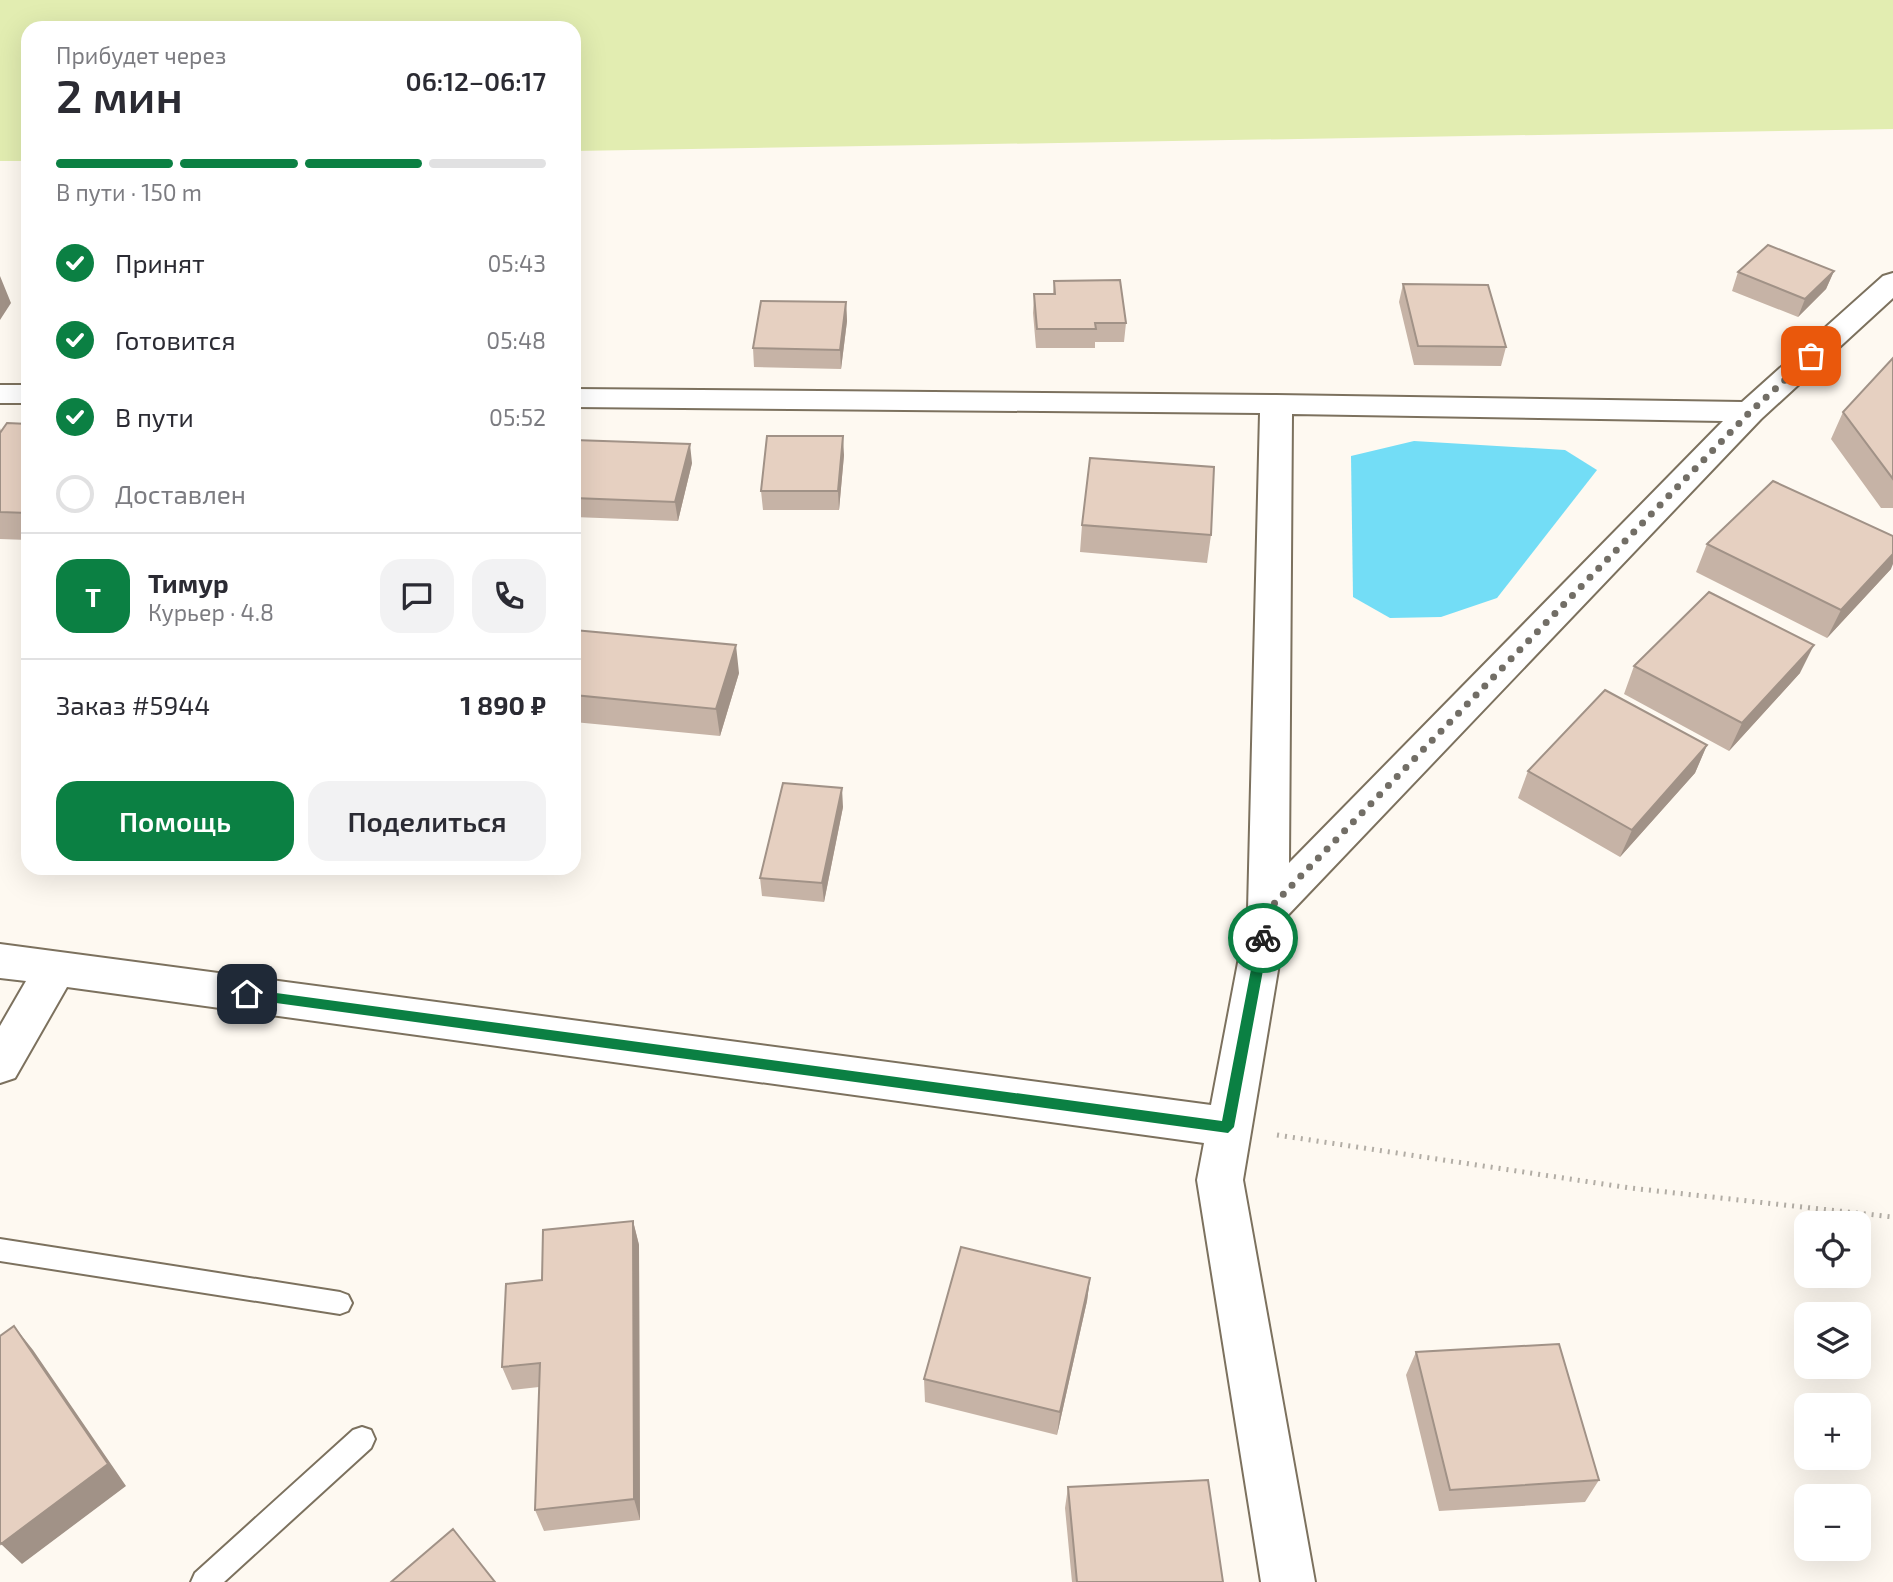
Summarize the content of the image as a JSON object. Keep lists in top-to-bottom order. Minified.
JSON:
{"page":{"heading":["2 мин","Прибудет через","06:12–06:17"],"panel":["Тимур","Курьер · 4.8","Заказ #5944","1 890 ₽"],"bar":"В пути · 150 m","list":[["Принят","05:43"],["Готовится","05:48"],["В пути","05:52"],"Доставлен"],"round":"Т","buttons":["Помощь","Поделиться"],"map_buttons":["+","−"]}}
